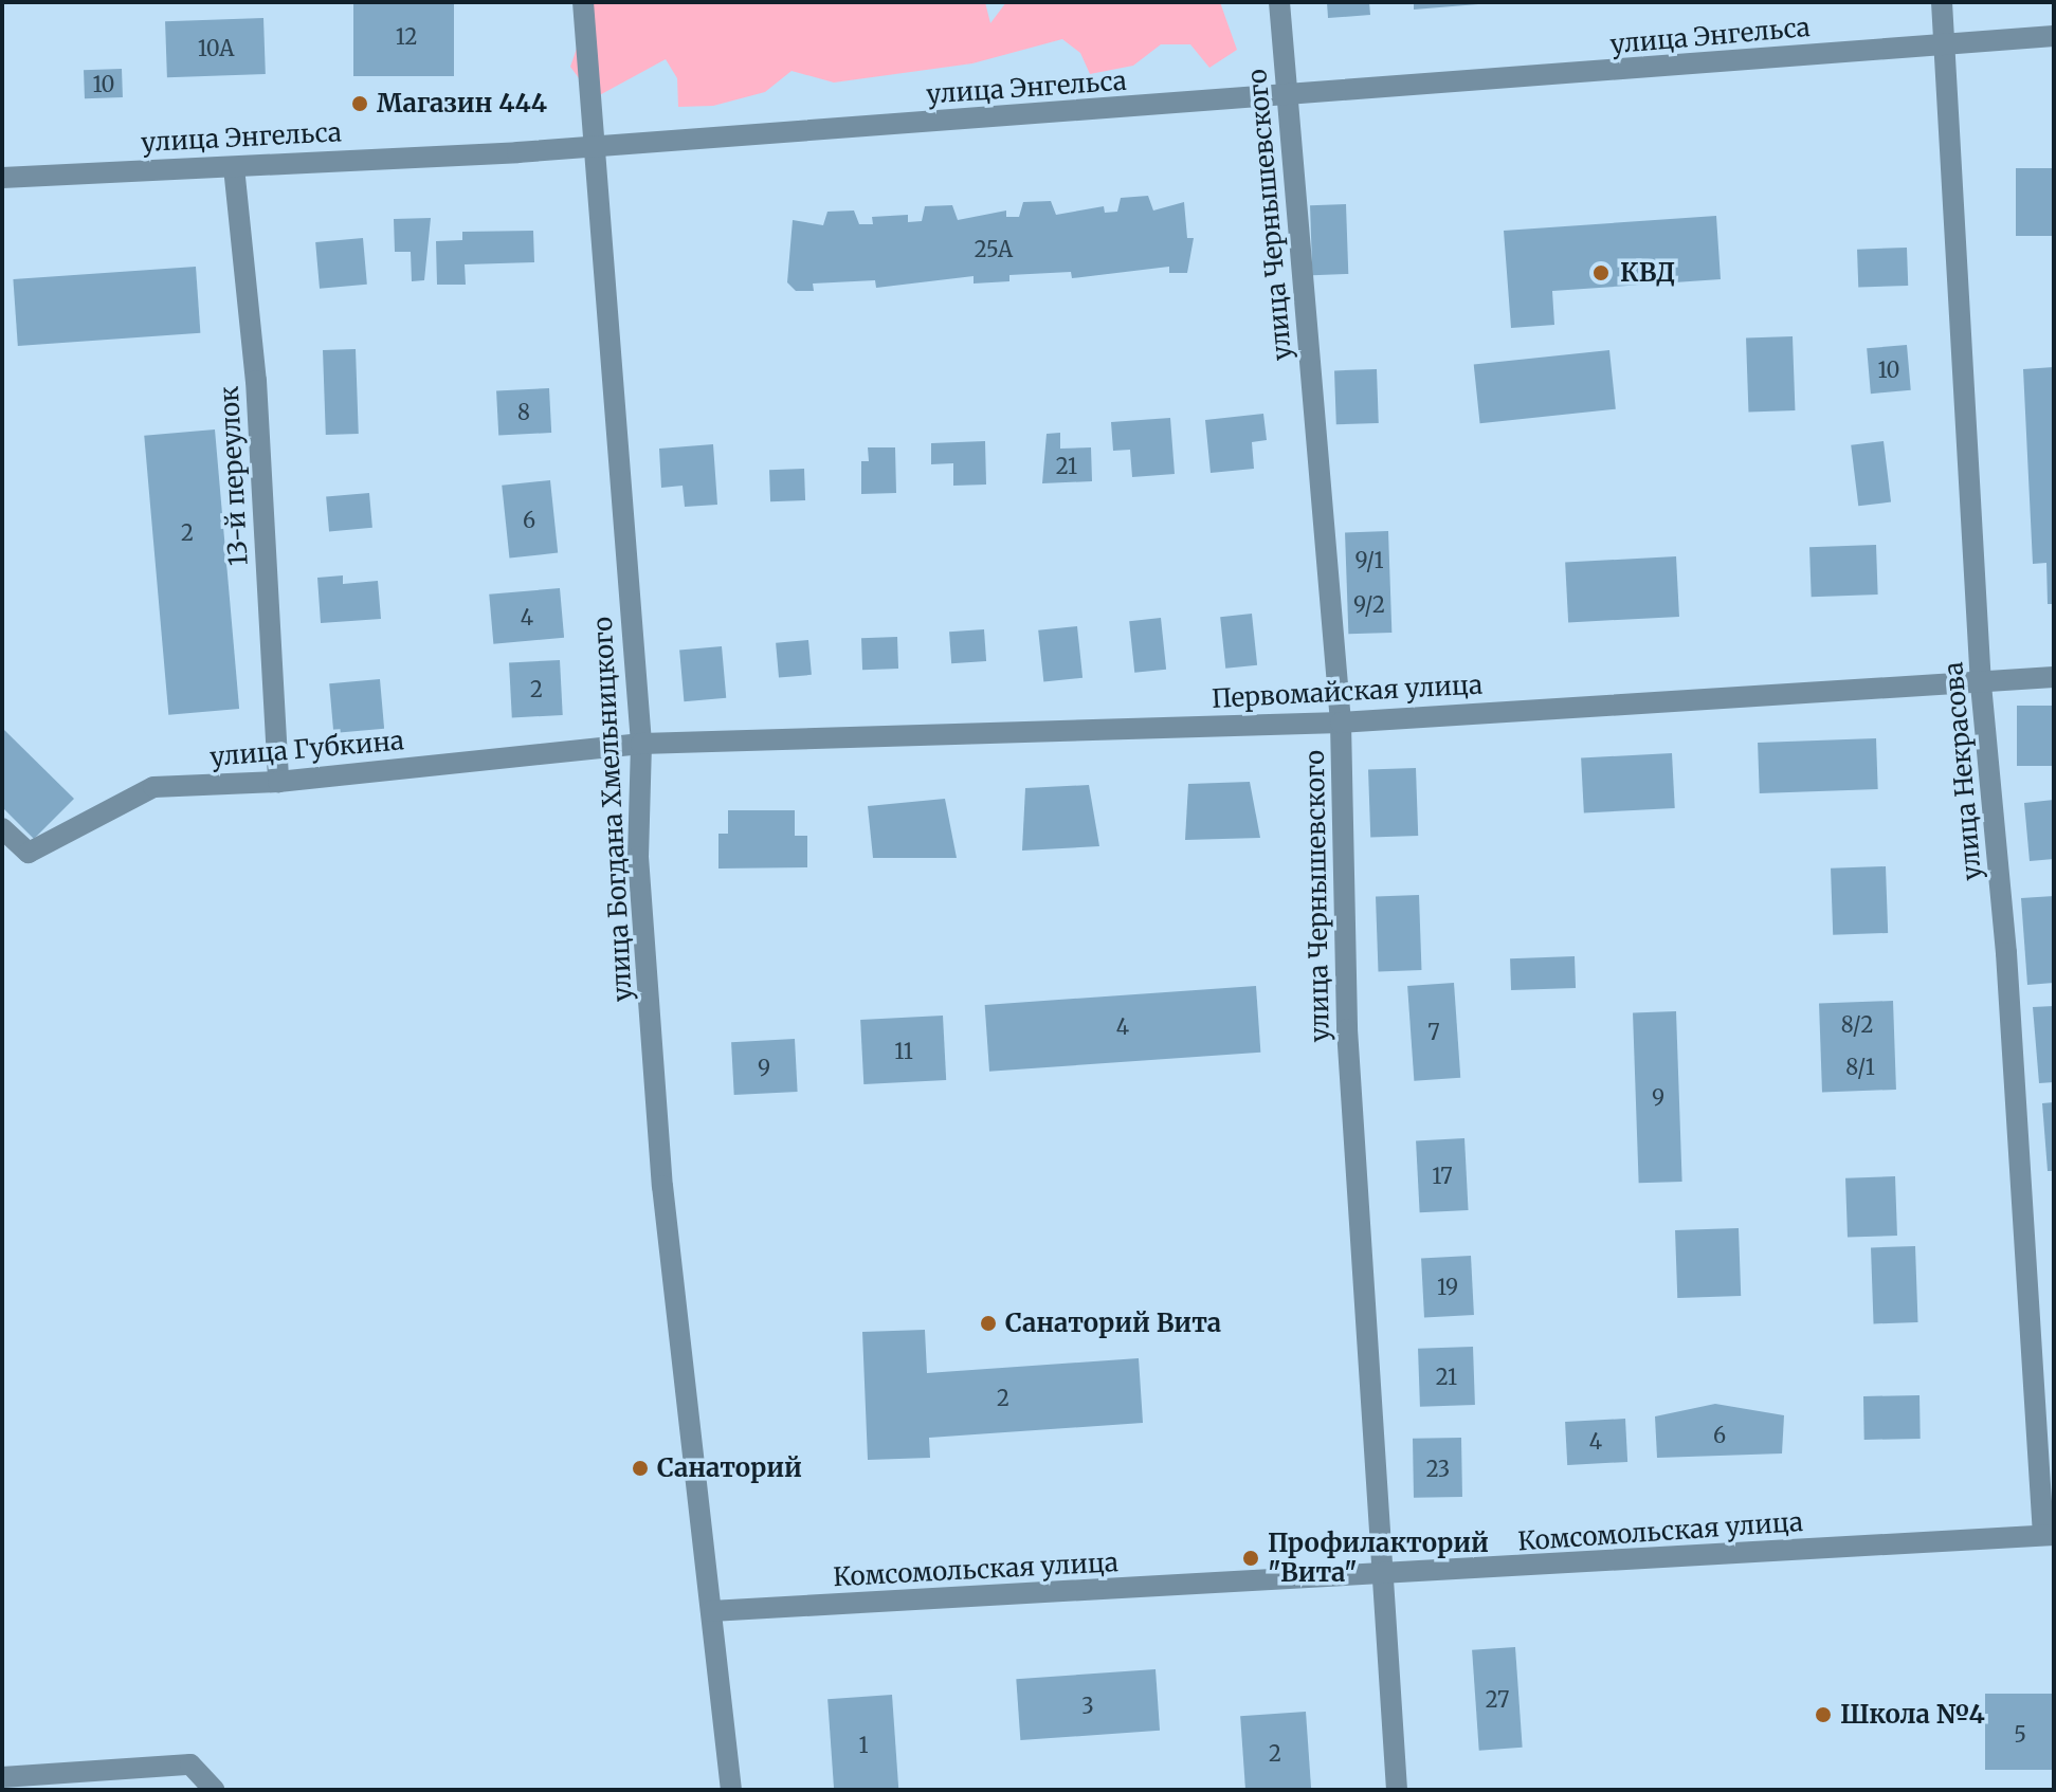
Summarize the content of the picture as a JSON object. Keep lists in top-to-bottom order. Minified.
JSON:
{"streets":{"street":["улица Энгельса","улица Чернышевского","13-й переулок","Первомайская улица","улица Губкина","улица Некрасова","улица Богдана Хмельницкого","Комсомольская улица"]},"crossings":[["улица Энгельса","улица Чернышевского"],["улица Энгельса","13-й переулок"],["улица Энгельса","улица Некрасова"],["улица Энгельса","улица Богдана Хмельницкого"],["улица Чернышевского","Первомайская улица"],["улица Чернышевского","Комсомольская улица"],["13-й переулок","улица Губкина"],["Первомайская улица","улица Губкина"],["Первомайская улица","улица Некрасова"],["Первомайская улица","улица Богдана Хмельницкого"],["улица Губкина","улица Богдана Хмельницкого"],["улица Некрасова","Комсомольская улица"],["улица Богдана Хмельницкого","Комсомольская улица"]],"places":["Магазин 444","КВД","Санаторий Вита","Санаторий","Профилакторий \"Вита\"","Школа №4"],"house_numbers":["12","10А","10","25А","10","8","21","6","2","9/1","9/2","4","2","8/2","4","7","11","8/1","9","9","17","19","21","2","6","4","23","27","3","5","1","2"]}
